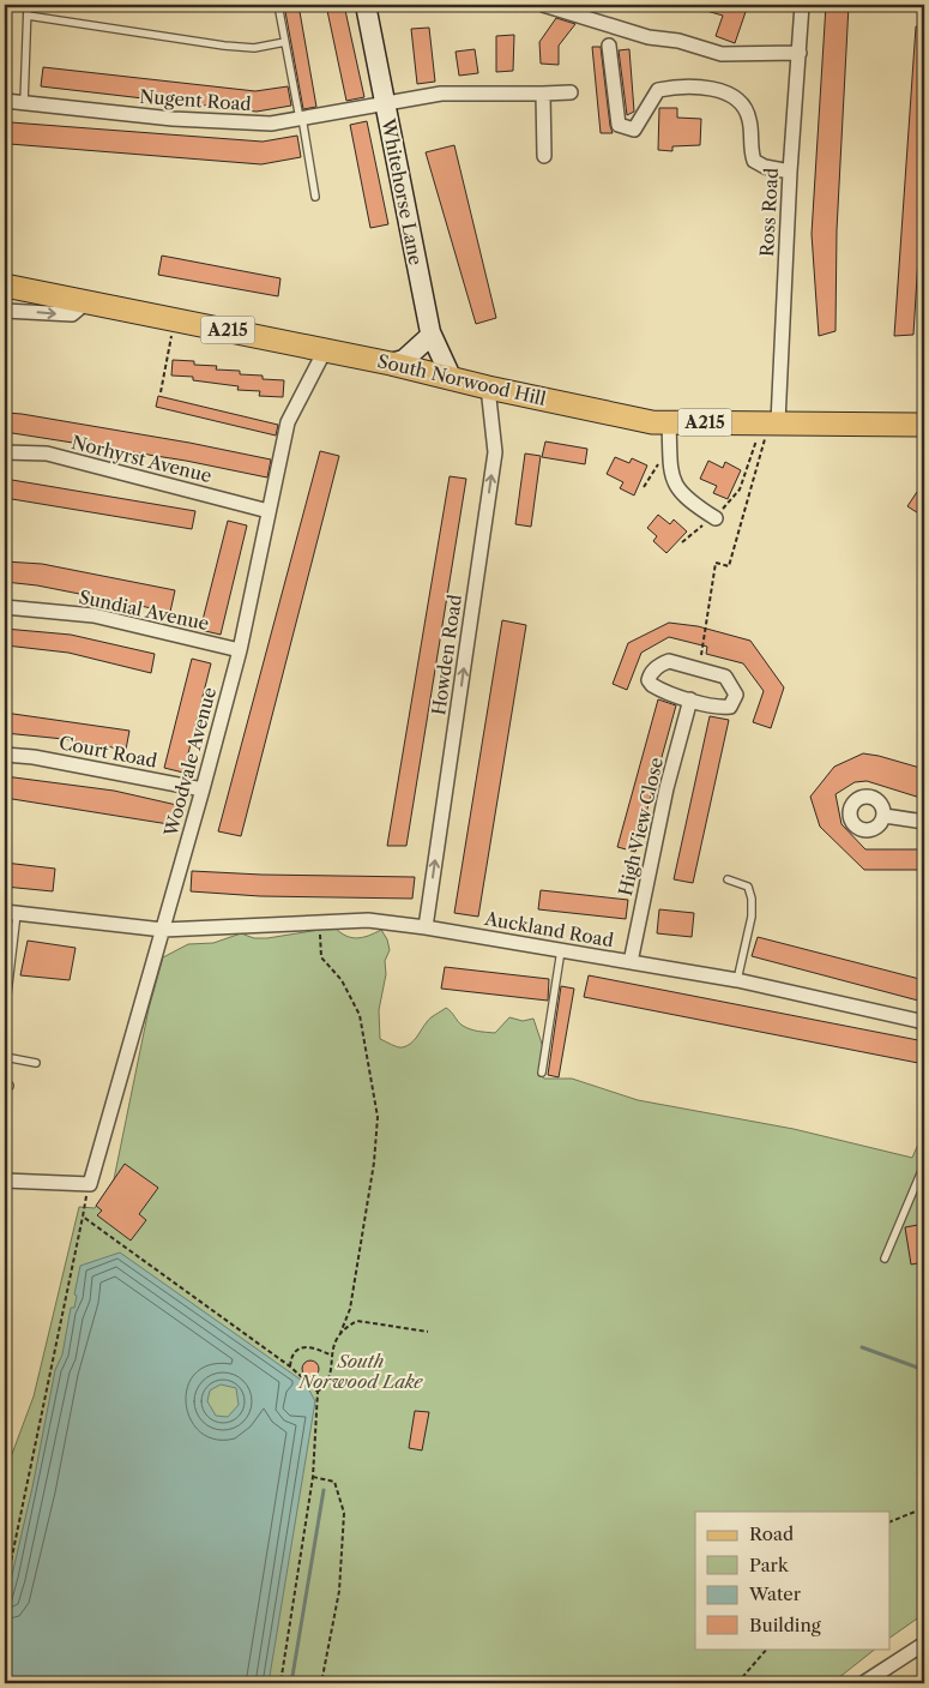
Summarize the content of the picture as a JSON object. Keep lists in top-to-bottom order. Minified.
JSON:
{"streets":{"main road":["Whitehorse Lane","A215","South Norwood Hill"],"street":["Nugent Road","Ross Road","Norhyrst Avenue","Sundial Avenue","Howden Road","Court Road","Woodvale Avenue","High View Close","Auckland Road"]},"crossings":[["Nugent Road","Whitehorse Lane"],["Whitehorse Lane","South Norwood Hill"],["Ross Road","South Norwood Hill"],["South Norwood Hill","Howden Road"],["South Norwood Hill","Woodvale Avenue"],["Norhyrst Avenue","Woodvale Avenue"],["Sundial Avenue","Woodvale Avenue"],["Howden Road","Auckland Road"],["Court Road","Woodvale Avenue"],["Woodvale Avenue","Auckland Road"],["High View Close","Auckland Road"]],"one_way":["Howden Road"],"parks":["South Norwood Lake"],"legend":["Road","Park","Water","Building"]}
